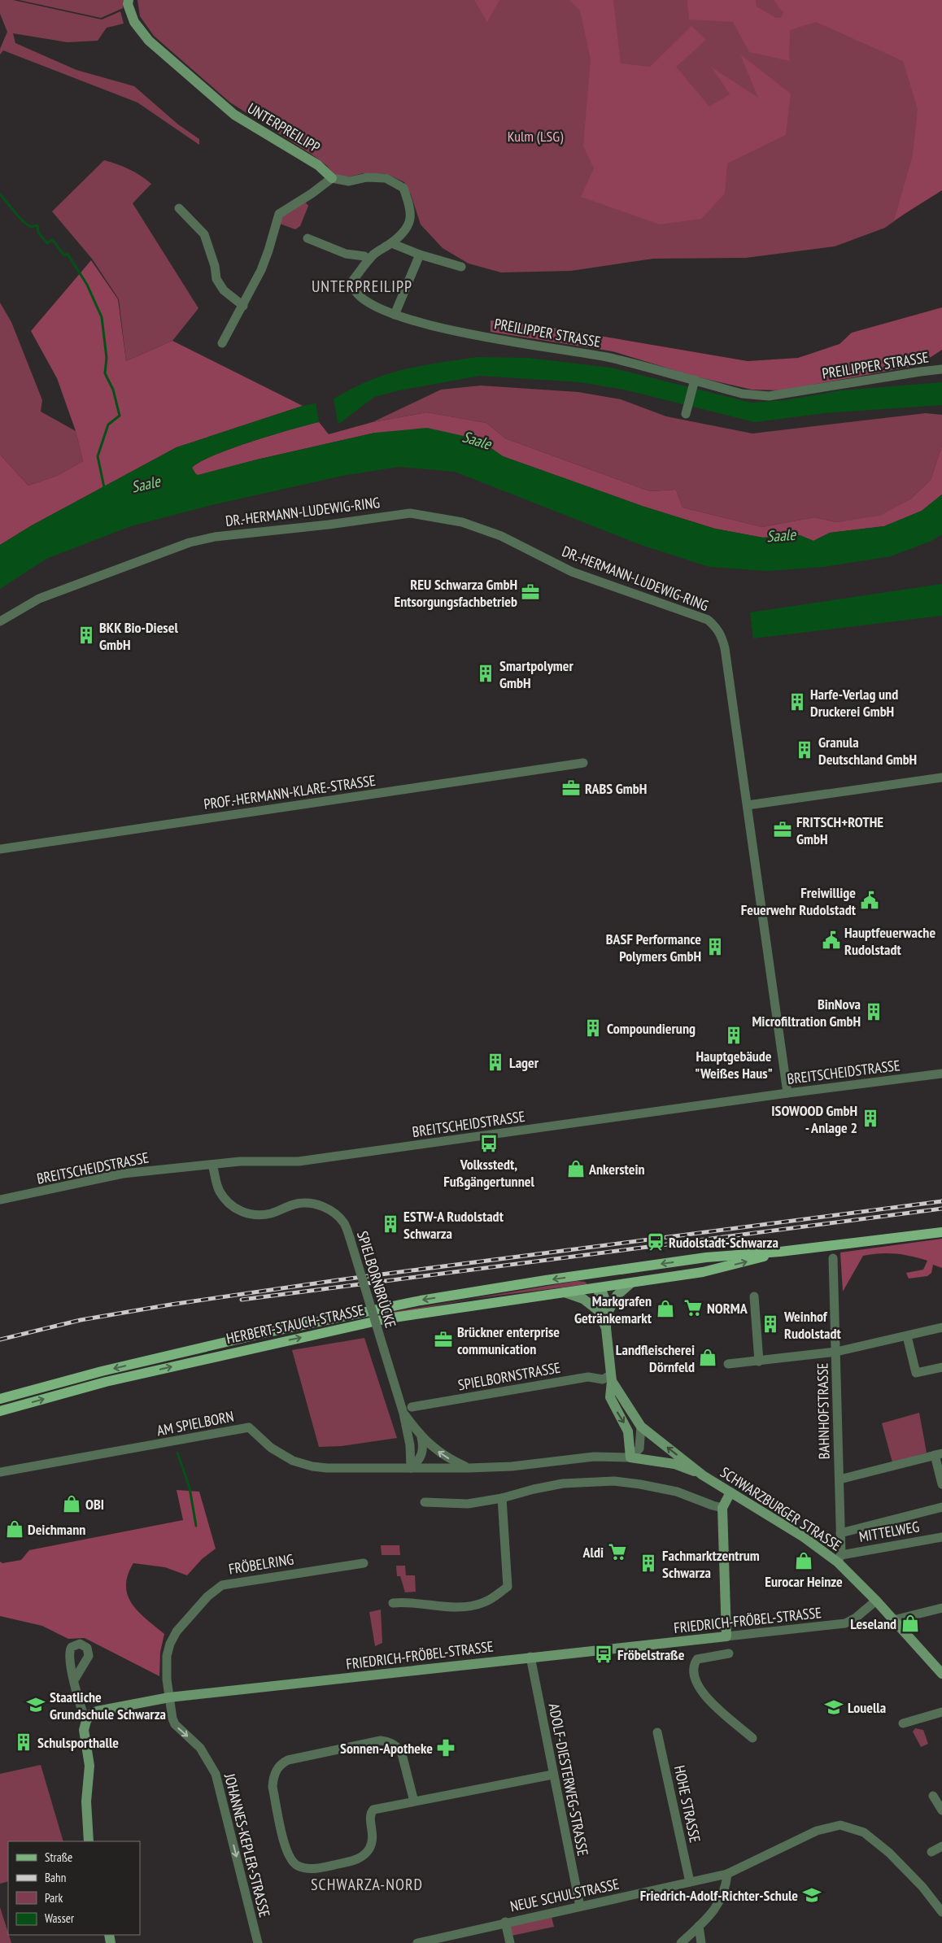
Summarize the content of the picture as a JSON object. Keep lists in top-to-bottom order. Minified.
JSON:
{"streets":{"main road":["HERBERT-STAUCH-STRASSE"],"street":["UNTERPREILIPP","PREILIPPER STRASSE","DR.-HERMANN-LUDEWIG-RING","PROF.-HERMANN-KLARE-STRASSE","BREITSCHEIDSTRASSE","SPIELBORNBRÜCKE","SPIELBORNSTRASSE","BAHNHOFSTRASSE","AM SPIELBORN","SCHWARZBURGER STRASSE","MITTELWEG","FRÖBELRING","FRIEDRICH-FRÖBEL-STRASSE","ADOLF-DIESTERWEG-STRASSE","HOHE STRASSE","JOHANNES-KEPLER-STRASSE","NEUE SCHULSTRASSE"]},"crossings":[["DR.-HERMANN-LUDEWIG-RING","BREITSCHEIDSTRASSE"],["BREITSCHEIDSTRASSE","SPIELBORNBRÜCKE"],["SPIELBORNBRÜCKE","AM SPIELBORN"],["SPIELBORNBRÜCKE","SCHWARZBURGER STRASSE"],["SPIELBORNSTRASSE","SCHWARZBURGER STRASSE"],["BAHNHOFSTRASSE","SCHWARZBURGER STRASSE"],["BAHNHOFSTRASSE","MITTELWEG"],["AM SPIELBORN","SCHWARZBURGER STRASSE"],["SCHWARZBURGER STRASSE","MITTELWEG"],["SCHWARZBURGER STRASSE","FRIEDRICH-FRÖBEL-STRASSE"],["FRÖBELRING","FRIEDRICH-FRÖBEL-STRASSE"],["FRÖBELRING","JOHANNES-KEPLER-STRASSE"],["FRIEDRICH-FRÖBEL-STRASSE","ADOLF-DIESTERWEG-STRASSE"],["FRIEDRICH-FRÖBEL-STRASSE","JOHANNES-KEPLER-STRASSE"],["ADOLF-DIESTERWEG-STRASSE","NEUE SCHULSTRASSE"],["HOHE STRASSE","NEUE SCHULSTRASSE"]],"one_way":["JOHANNES-KEPLER-STRASSE"],"districts":["UNTERPREILIPP","SCHWARZA-NORD"],"water":["Saale"],"parks":["Kulm (LSG)"],"places":{"office":["REU Schwarza GmbH Entsorgungsfachbetrieb","RABS GmbH","FRITSCH+ROTHE GmbH","Brückner enterprise communication"],"building":["BKK Bio-Diesel GmbH","Smartpolymer GmbH","Harfe-Verlag und Druckerei GmbH","Granula Deutschland GmbH","BASF Performance Polymers GmbH","BinNova Microfiltration GmbH","Compoundierung","Hauptgebäude \"Weißes Haus\"","Lager","ISOWOOD GmbH - Anlage 2","ESTW-A Rudolstadt Schwarza","Weinhof Rudolstadt","Fachmarktzentrum Schwarza","Schulsporthalle"],"public building":["Freiwillige Feuerwehr Rudolstadt","Hauptfeuerwache Rudolstadt"],"bus stop":["Volksstedt, Fußgängertunnel","Fröbelstraße"],"shop":["Ankerstein","Markgrafen Getränkemarkt","Landfleischerei Dörnfeld","OBI","Deichmann","Eurocar Heinze","Leseland"],"station":["Rudolstadt-Schwarza"],"supermarket":["NORMA","Aldi"],"school or university":["Staatliche Grundschule Schwarza","Louella","Friedrich-Adolf-Richter-Schule"],"pharmacy":["Sonnen-Apotheke"]},"legend":["Straße","Bahn","Park","Wasser"]}
